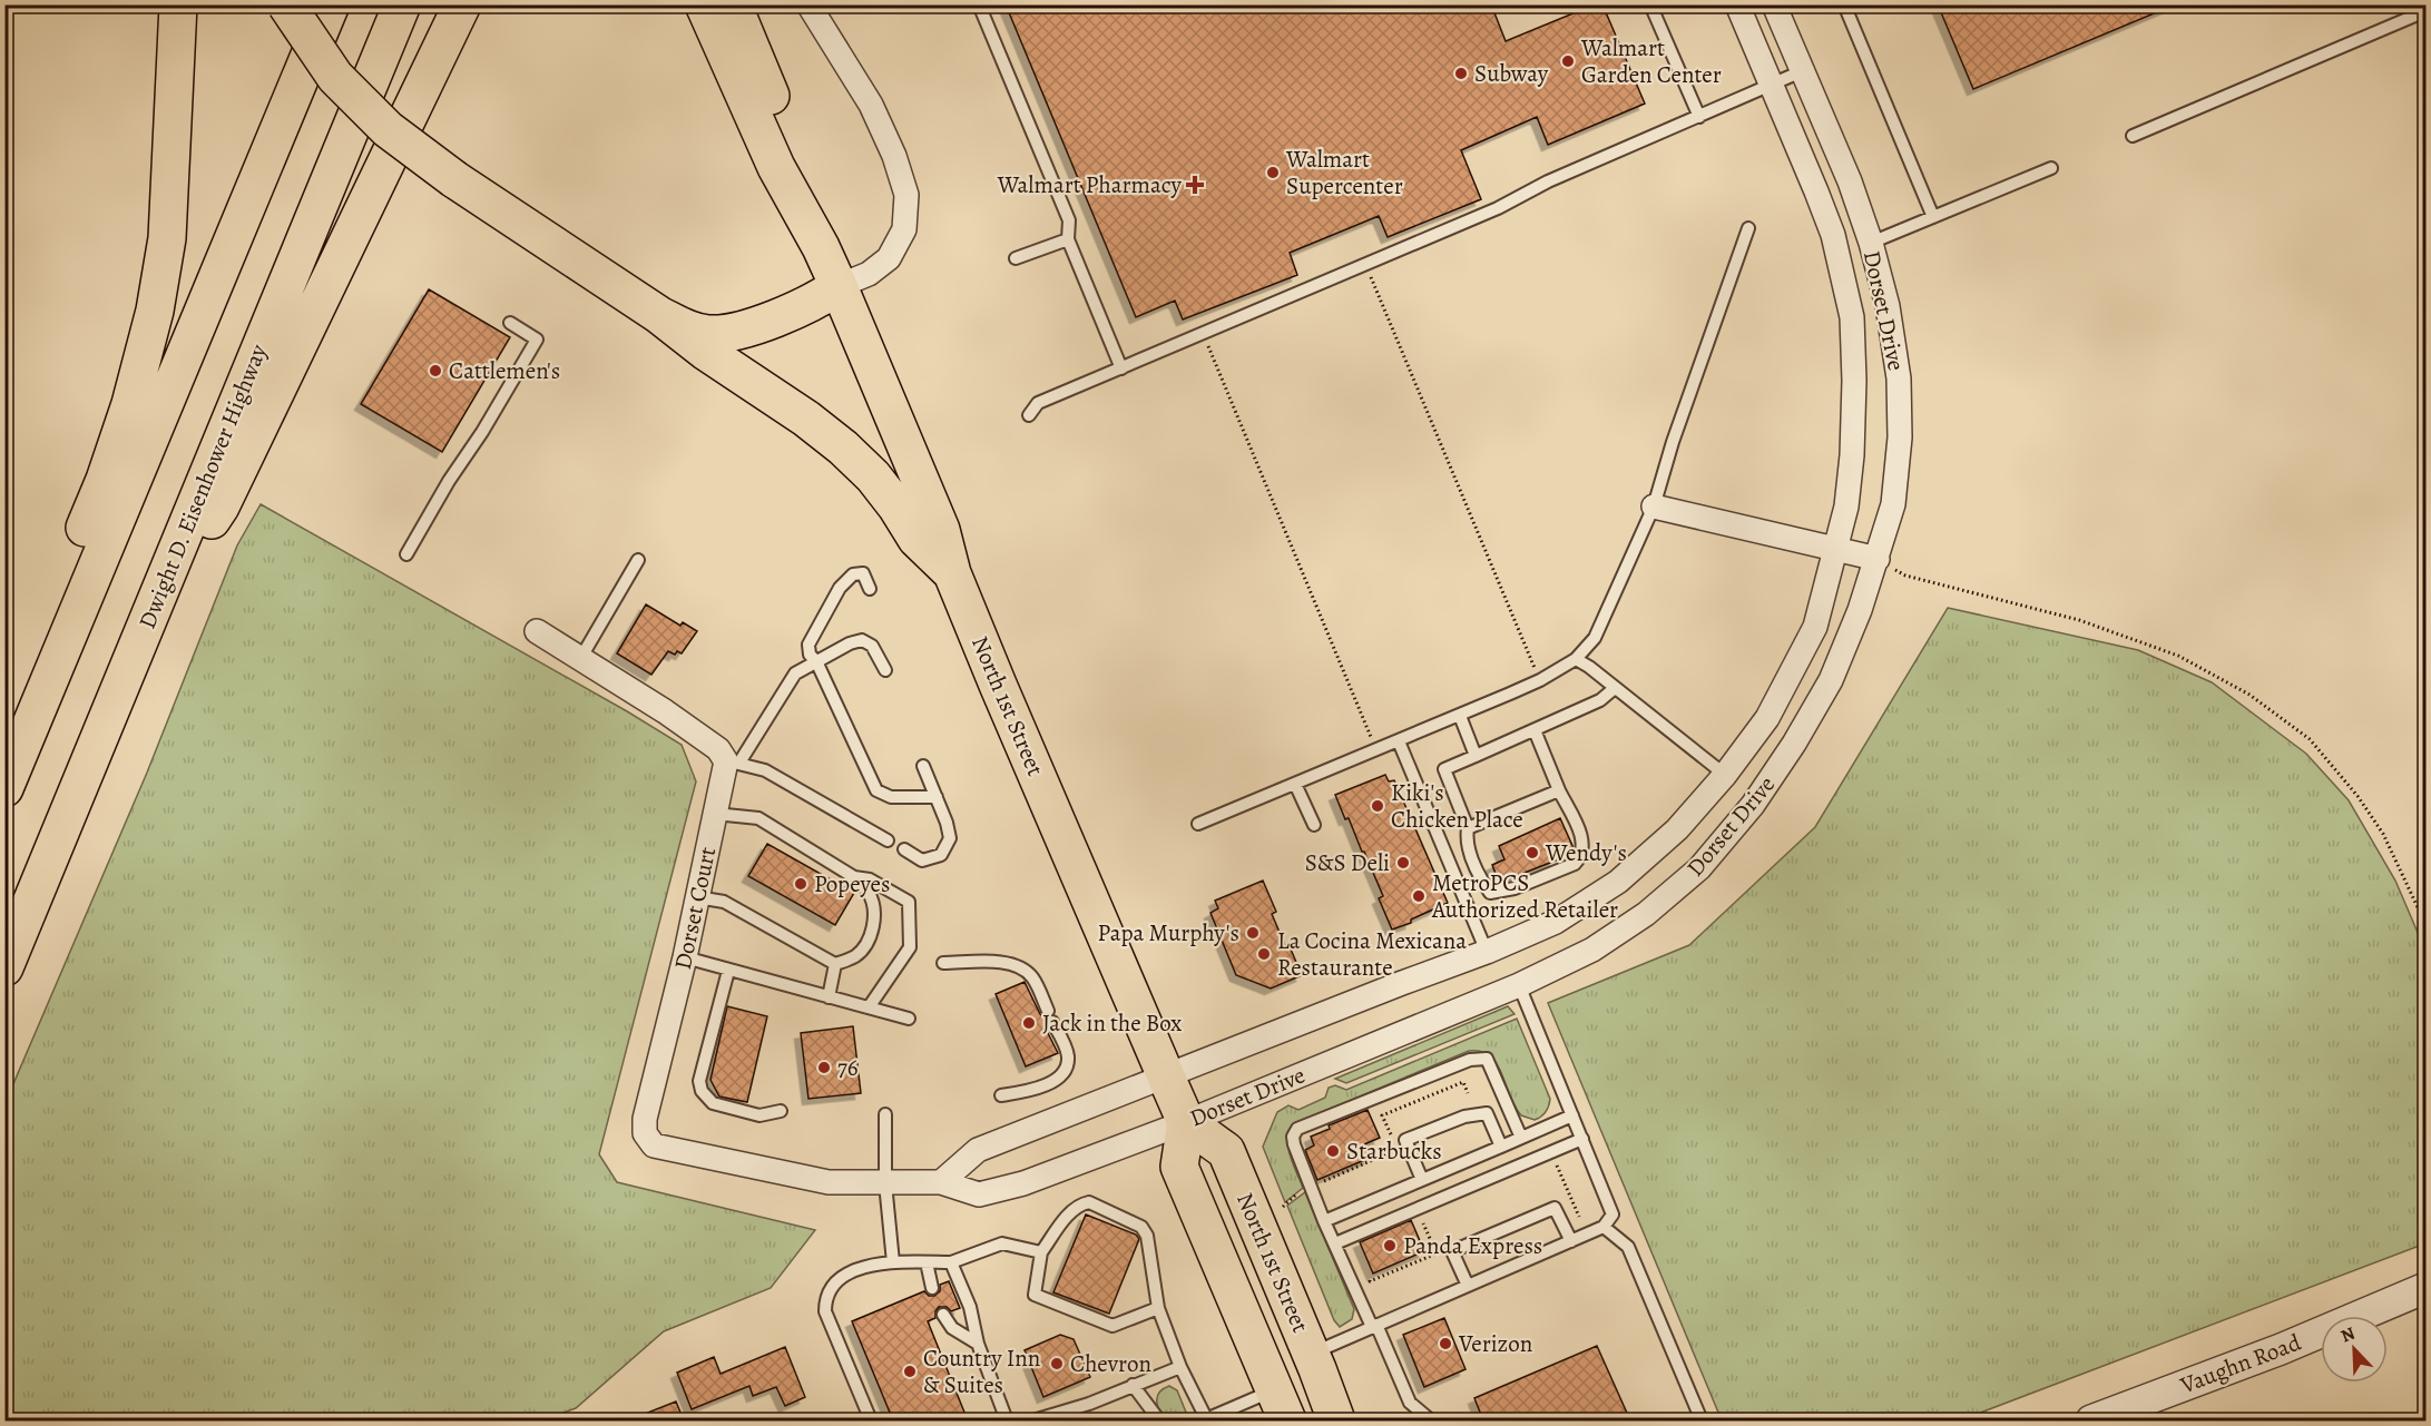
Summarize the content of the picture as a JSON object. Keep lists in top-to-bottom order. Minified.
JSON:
{"streets":{"main road":["Dwight D. Eisenhower Highway","North 1st Street"],"street":["Dorset Drive","Dorset Court","Vaughn Road"]},"crossings":[["Dorset Drive","North 1st Street"],["Dorset Drive","Dorset Court"]],"places":{"other":["Walmart Garden Center","Subway","Walmart Supercenter","Cattlemen's","Kiki's Chicken Place","Wendy's","S&S Deli","Popeyes","MetroPCS Authorized Retailer","Papa Murphy's","La Cocina Mexicana Restaurante","Jack in the Box","76","Starbucks","Panda Express","Verizon","Chevron","Country Inn & Suites"],"health":["Walmart Pharmacy"]},"north":"top left"}
